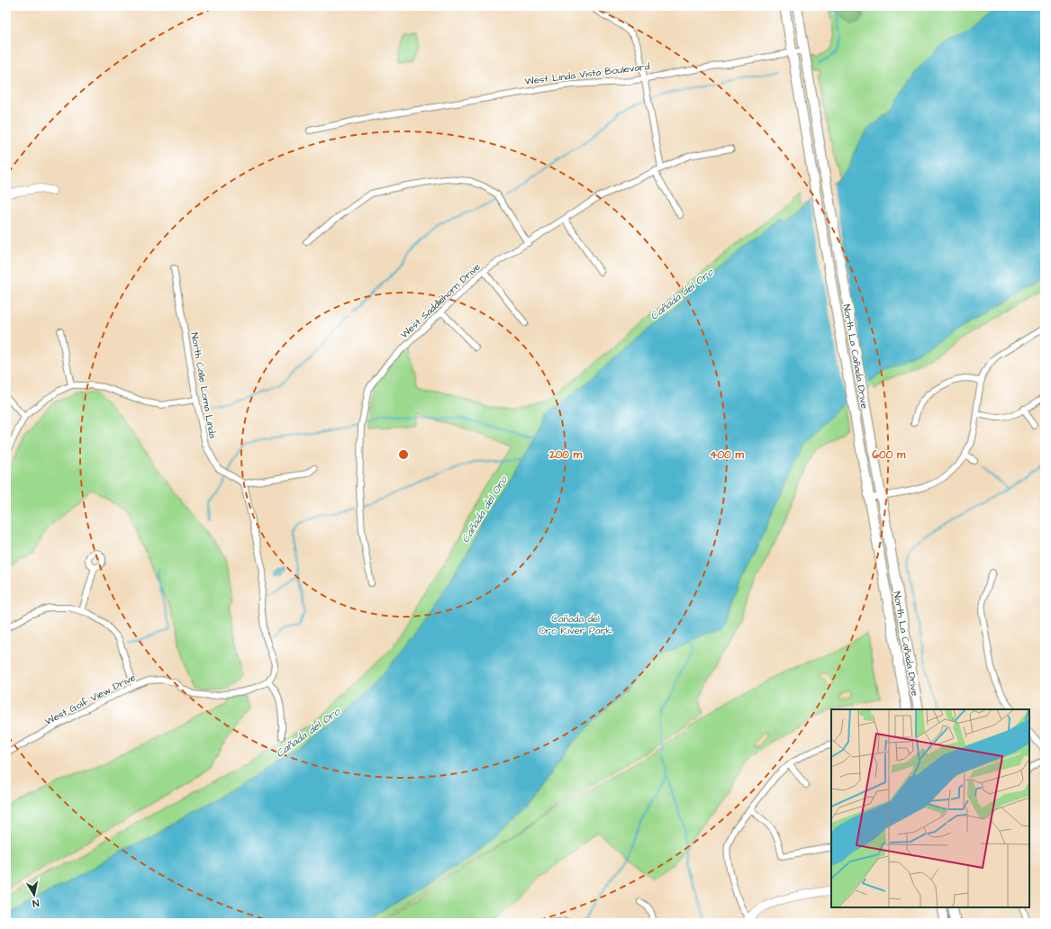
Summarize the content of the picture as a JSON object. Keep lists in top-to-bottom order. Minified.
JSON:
{"streets":{"main road":["North La Cañada Drive"],"street":["West Linda Vista Boulevard","West Saddlehorn Drive","North Calle Loma Linda","West Golf View Drive"]},"crossings":[["West Linda Vista Boulevard","North La Cañada Drive"]],"water":["Cañada del Oro"],"parks":["Cañada del Oro River Park"],"north":"bottom","rings":["200 m","400 m","600 m"]}
